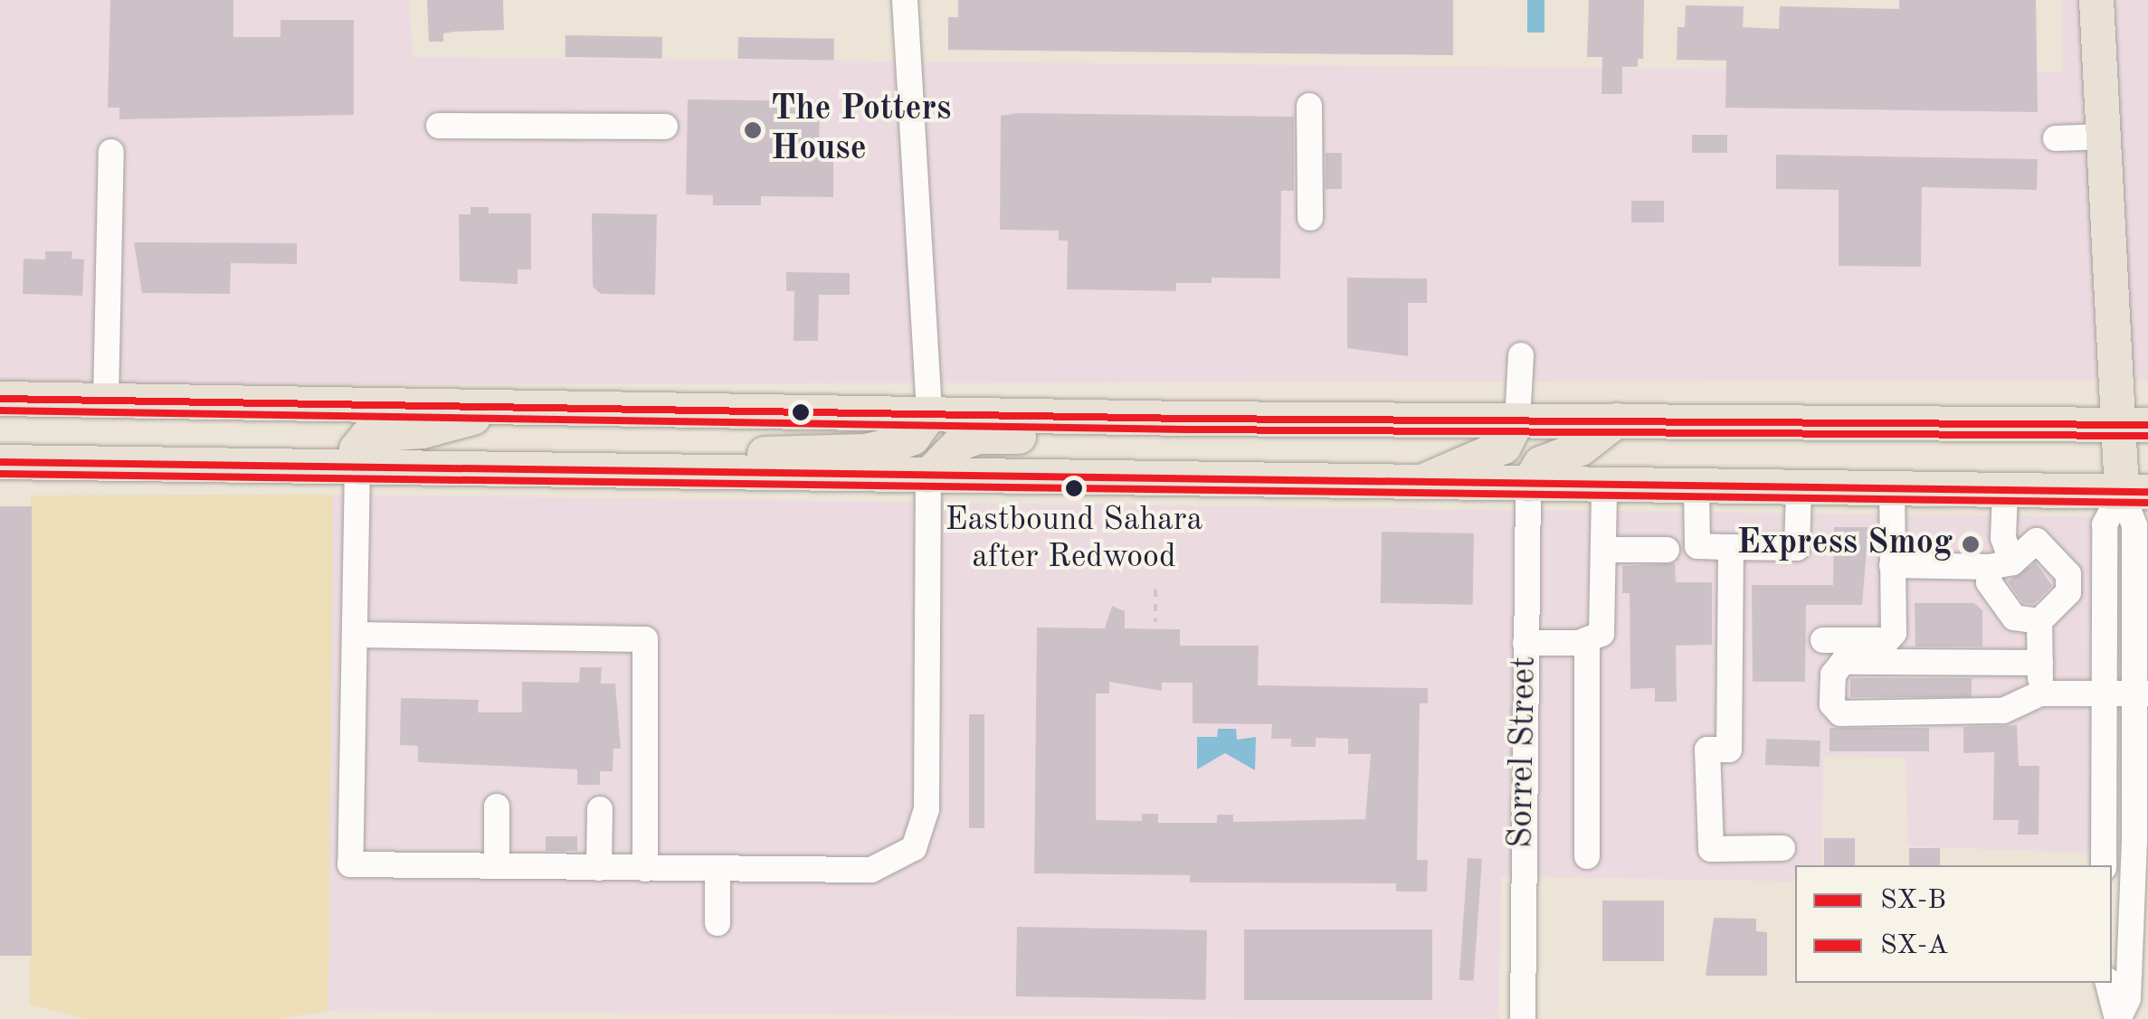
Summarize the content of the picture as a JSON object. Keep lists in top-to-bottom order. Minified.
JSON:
{"streets":{"street":["Sorrel Street"]},"places":["The Potters House","Eastbound Sahara after Redwood","Express Smog"],"lines":["transit line SX-B","transit line SX-A"],"legend":["SX-B","SX-A"]}
